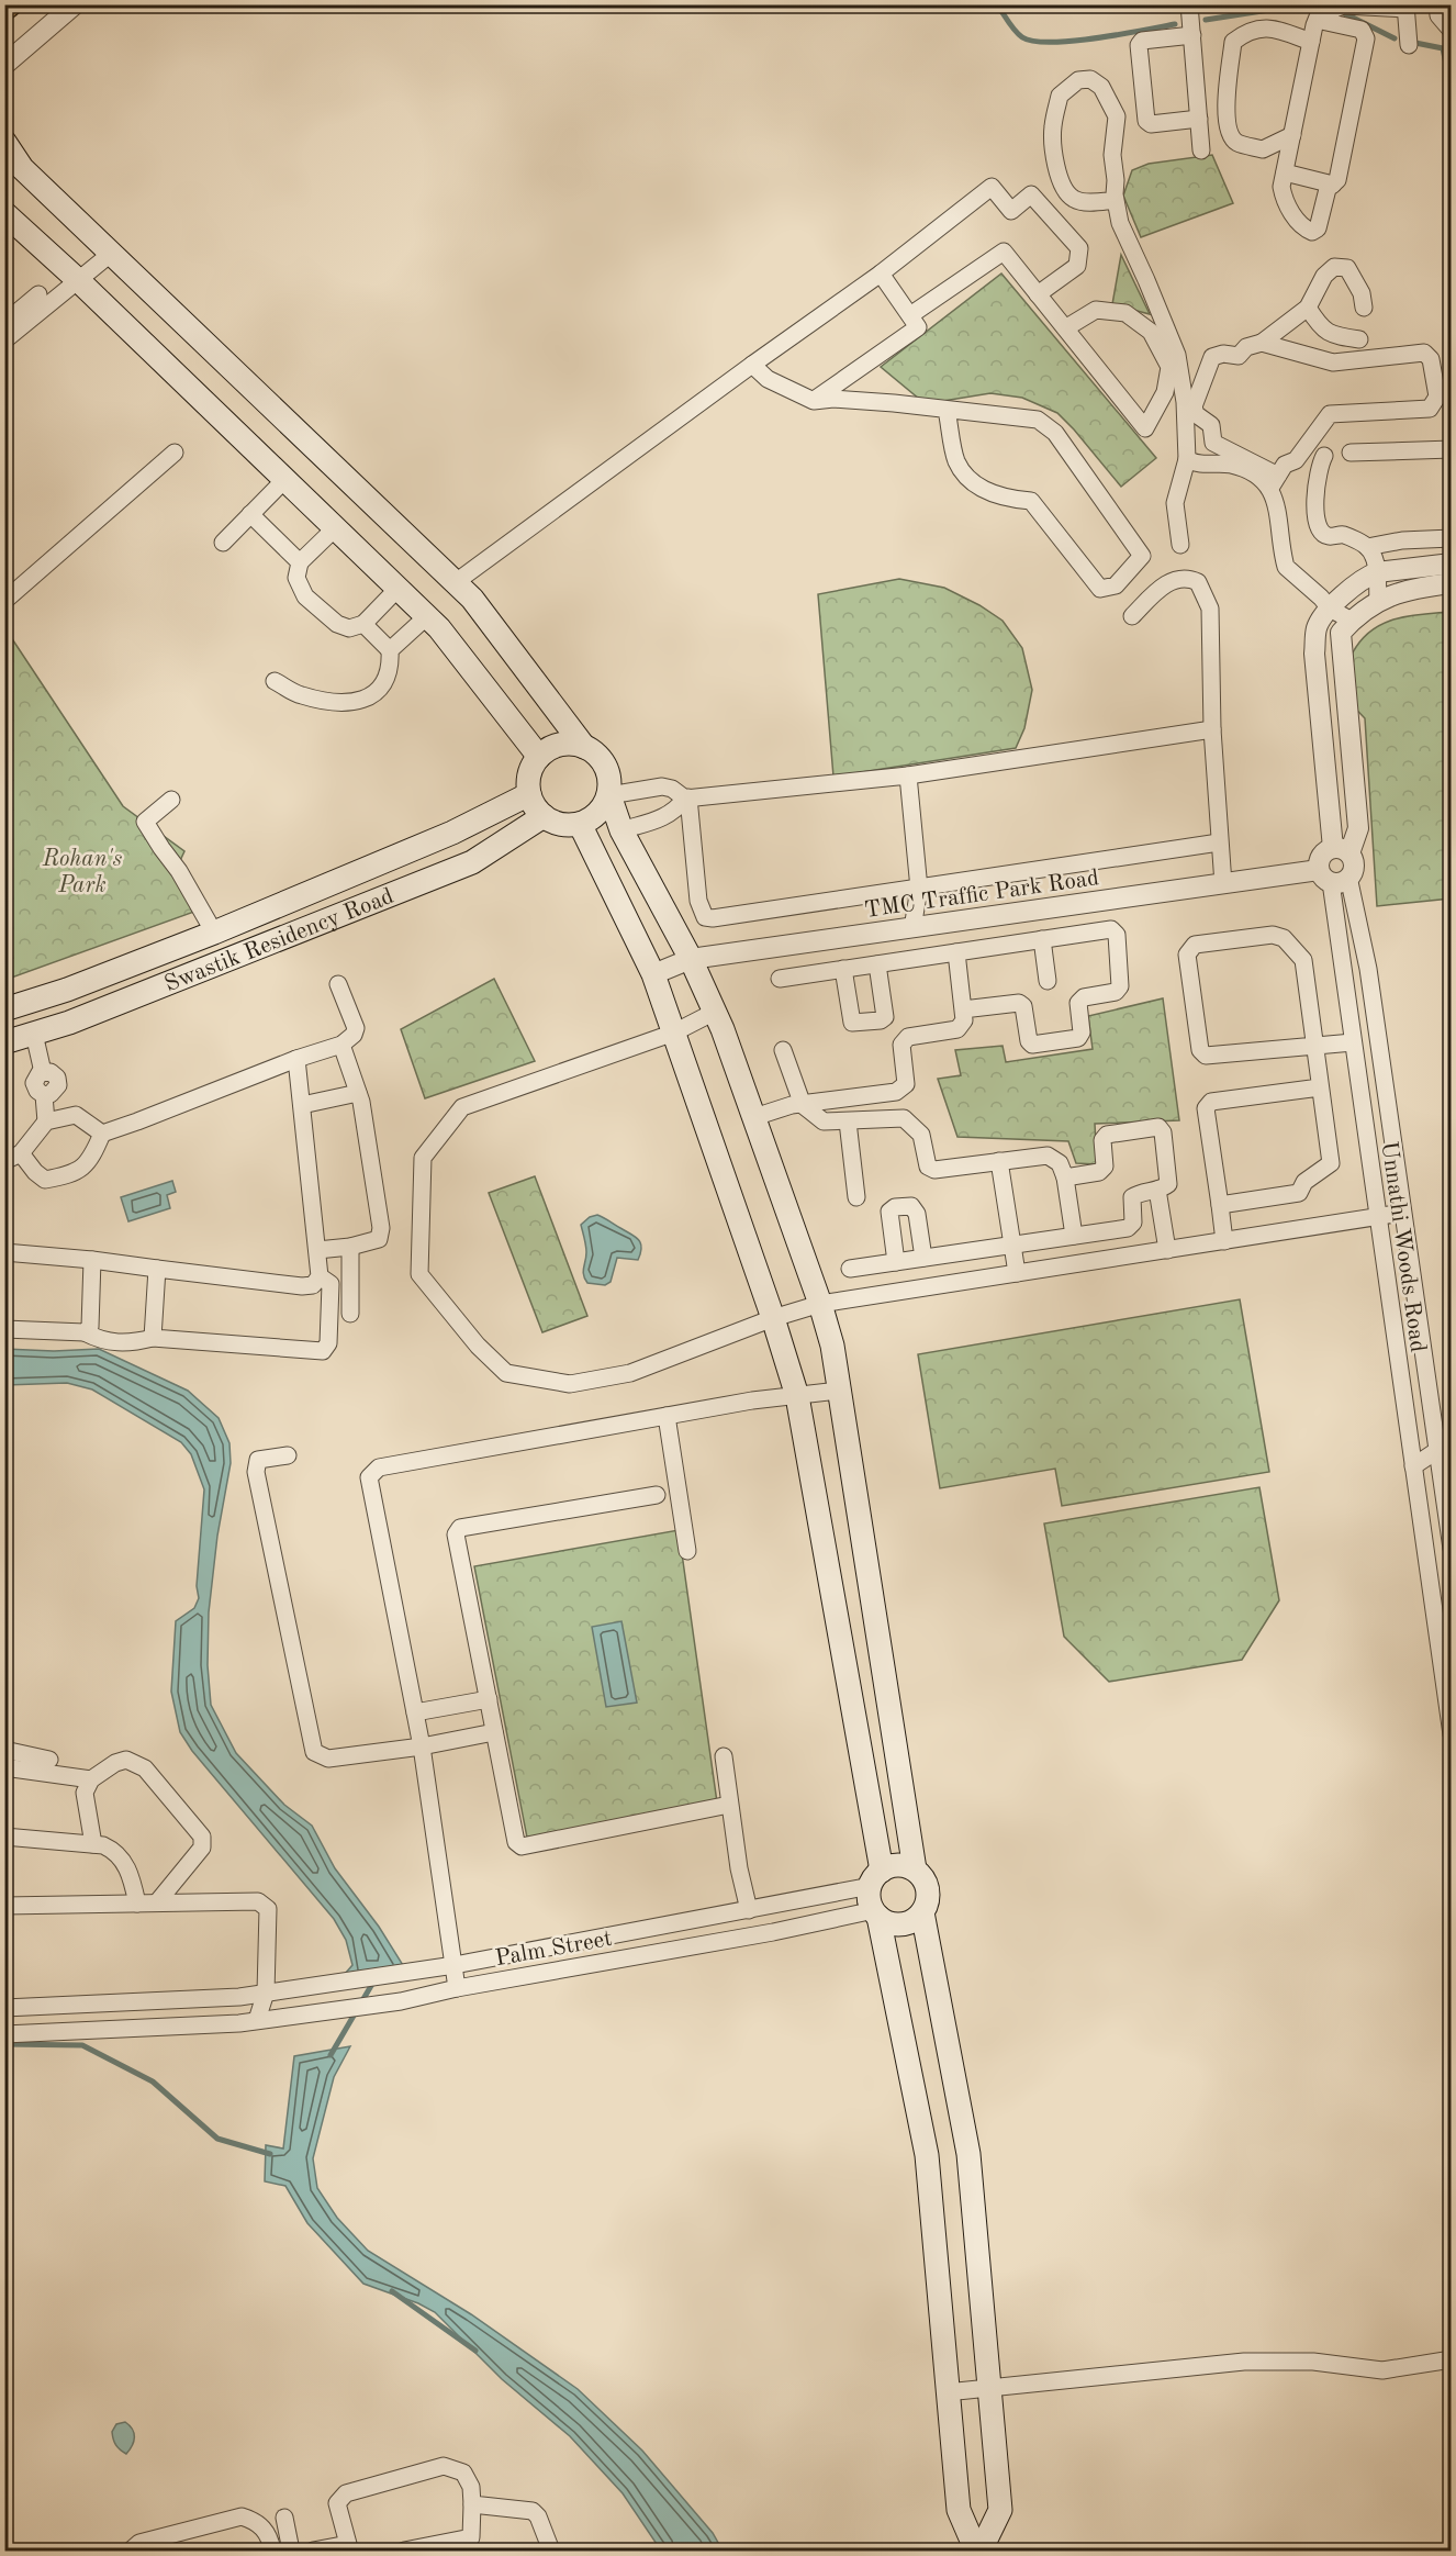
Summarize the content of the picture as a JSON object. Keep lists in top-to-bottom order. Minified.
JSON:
{"streets":{"main road":["Swastik Residency Road"],"street":["TMC Traffic Park Road","Unnathi Woods Road","Palm Street"]},"crossings":[["TMC Traffic Park Road","Unnathi Woods Road"]],"parks":["Rohan's Park"]}
